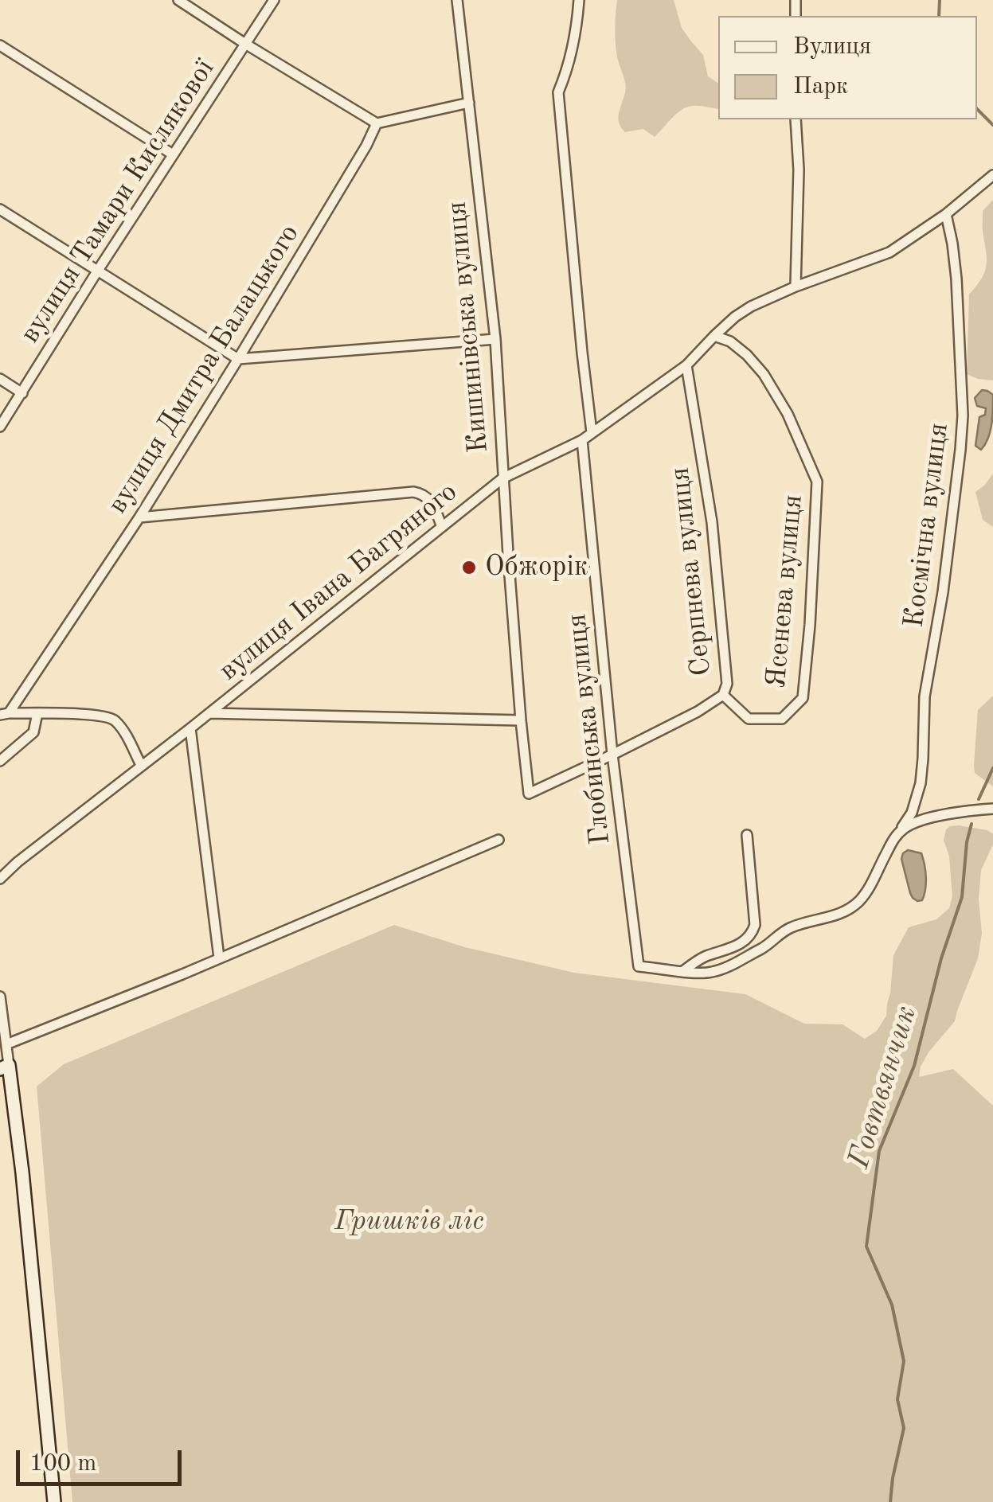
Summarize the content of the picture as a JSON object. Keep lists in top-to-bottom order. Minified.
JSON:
{"streets":{"street":["вулиця Тамари Кислякової","Кишинівська вулиця","вулиця Дмитра Балацького","Космічна вулиця","Серпнева вулиця","вулиця Івана Багряного","Ясенева вулиця","Глобинська вулиця"]},"crossings":[["Кишинівська вулиця","Серпнева вулиця"],["Кишинівська вулиця","вулиця Івана Багряного"],["Космічна вулиця","Глобинська вулиця"],["Серпнева вулиця","вулиця Івана Багряного"],["Серпнева вулиця","Ясенева вулиця"],["Серпнева вулиця","Глобинська вулиця"],["вулиця Івана Багряного","Ясенева вулиця"],["вулиця Івана Багряного","Глобинська вулиця"]],"water":["Говтвянчик"],"parks":["Гришків ліс"],"places":["Обжорік"],"legend":["Вулиця","Парк"],"scale_bar":"100 m"}
